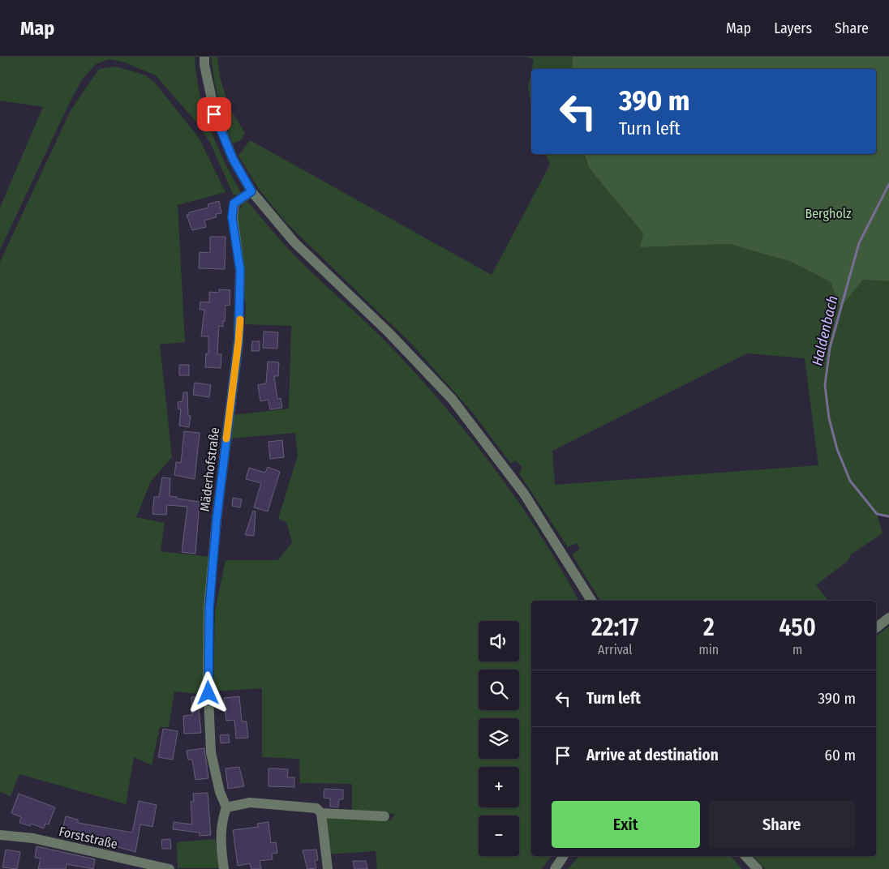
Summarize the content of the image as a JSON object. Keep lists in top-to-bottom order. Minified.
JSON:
{"streets":{"street":["Mäderhofstraße","Forststraße"]},"water":["Haldenbach"],"parks":["Bergholz"],"page":{"header":"Map","nav":["Map","Layers","Share"],"turn":["390 m","Turn left"],"eta":["22:17","Arrival","2","min","450","m"],"map_buttons":["+","−"],"list":[{"name":"Turn left","value":"390 m"},{"name":"Arrive at destination","value":"60 m"}],"buttons":["Exit","Share"]}}
